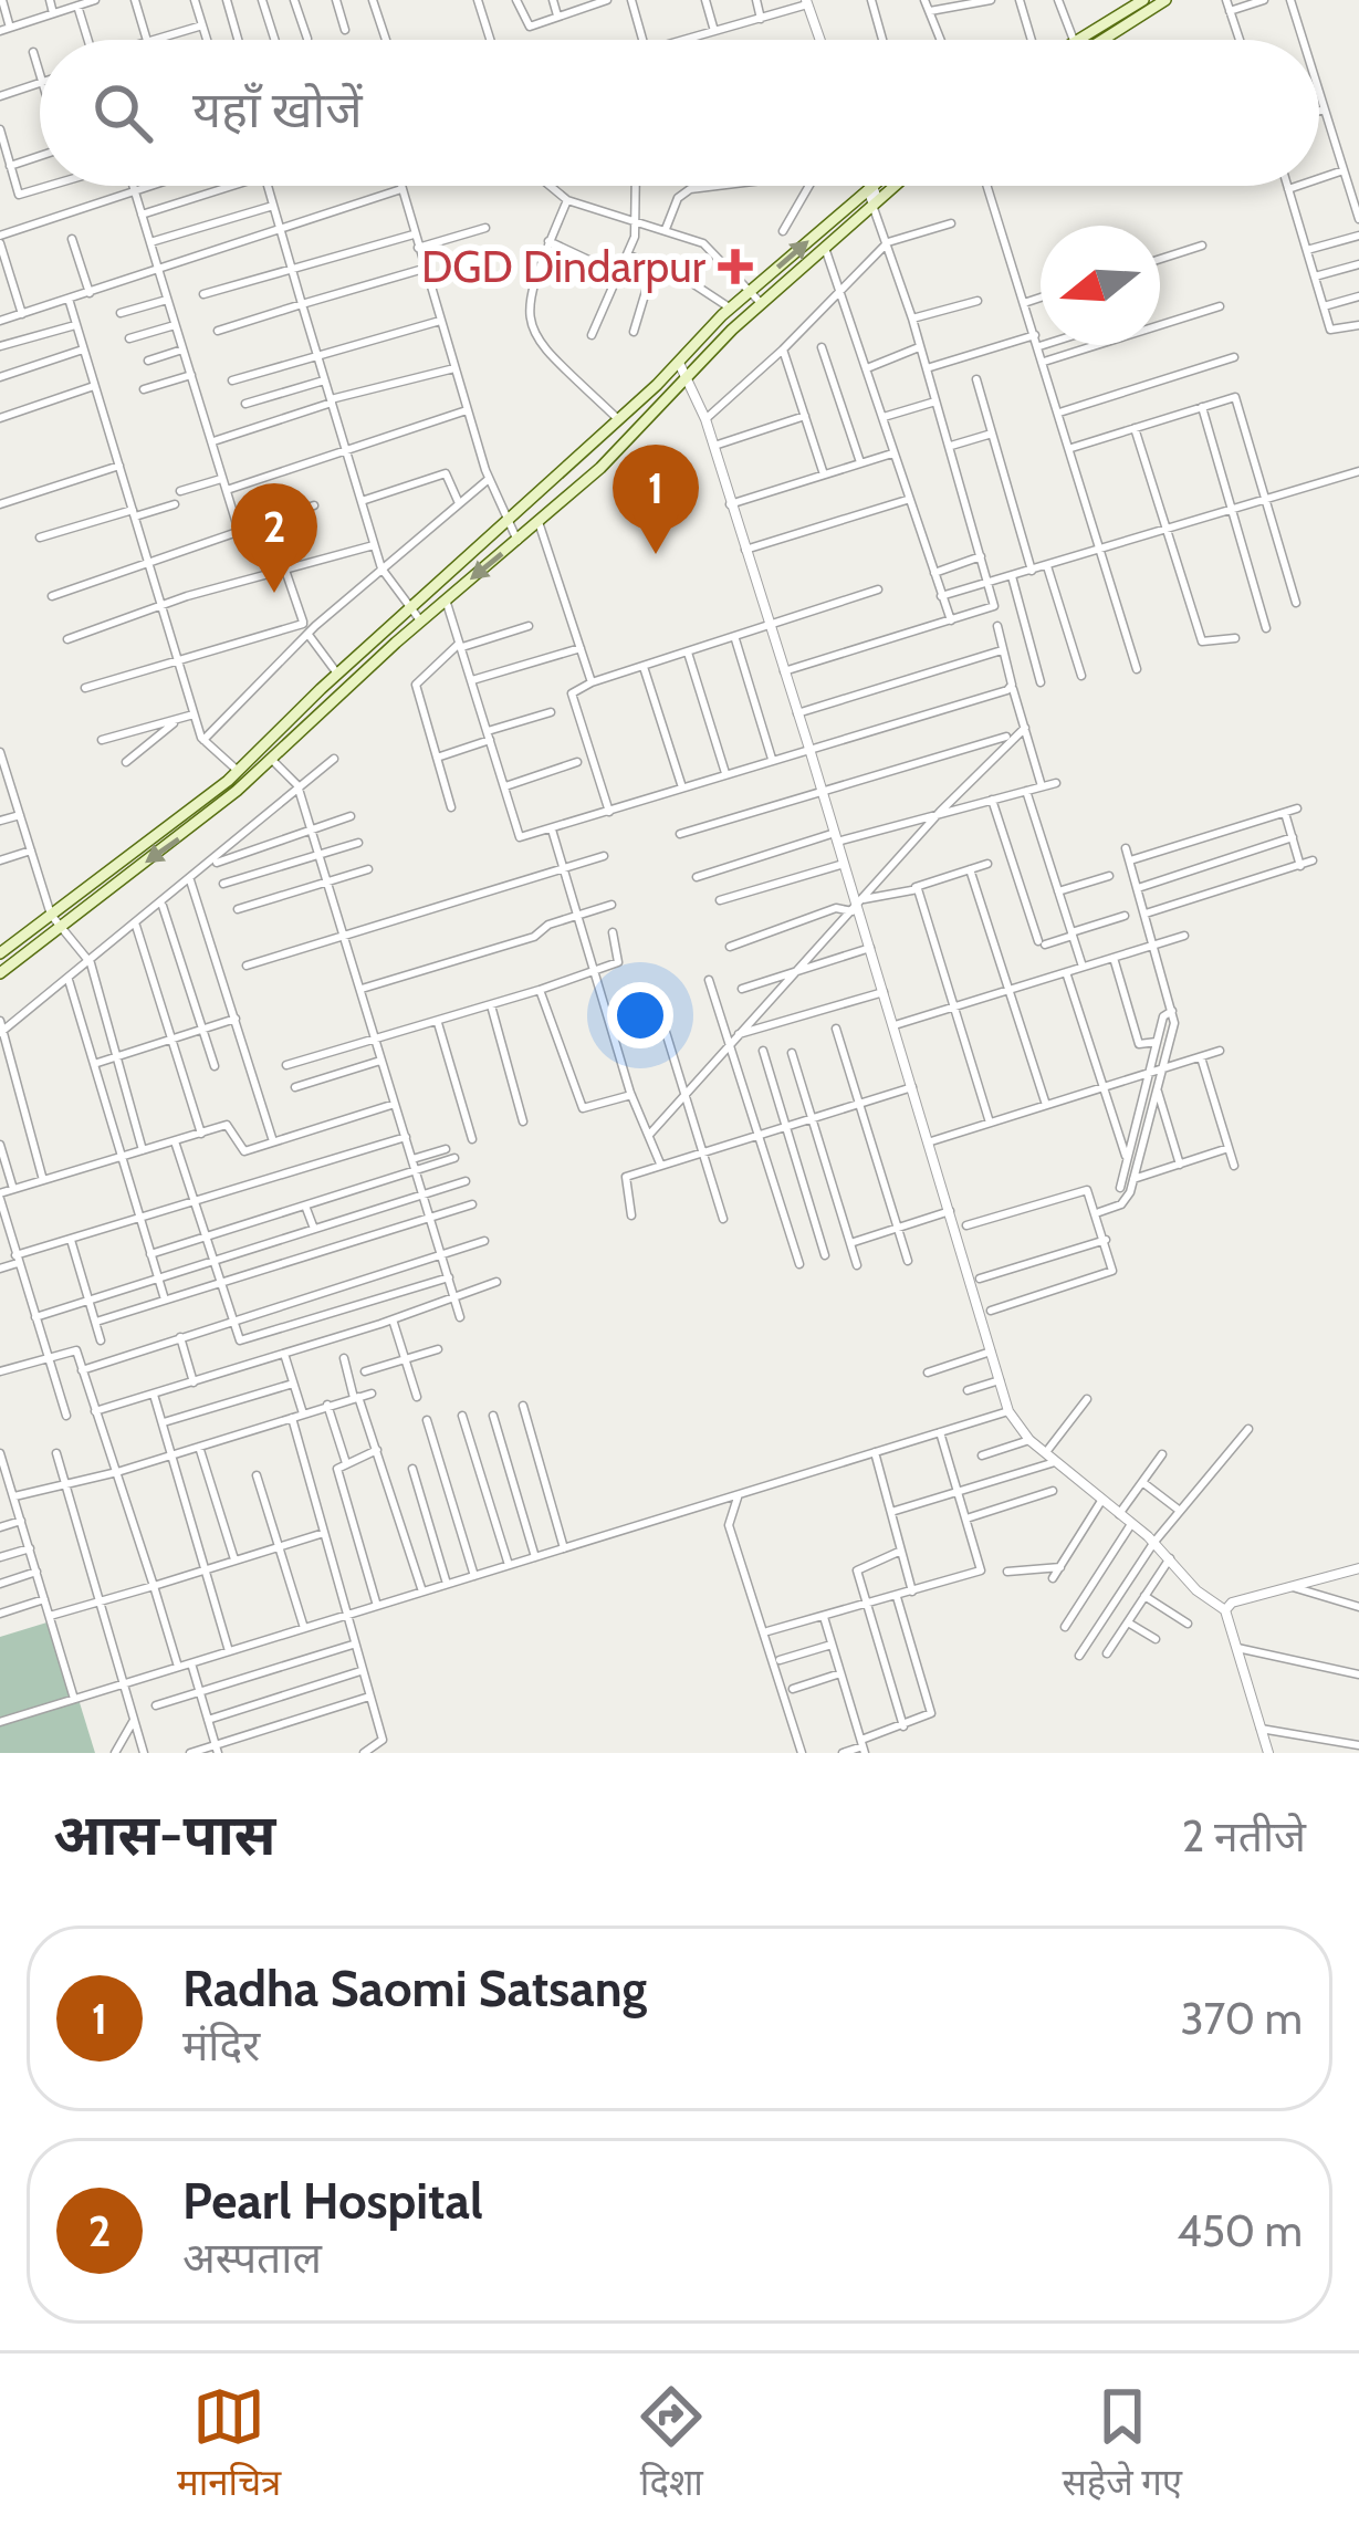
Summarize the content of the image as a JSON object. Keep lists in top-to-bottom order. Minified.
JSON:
{"places":{"health":["DGD Dindarpur"]},"north":"left","page":{"search":"यहाँ खोजें","pins":["1","2"],"heading":["आस-पास","2 नतीजे"],"list":[{"mark":"1","name":"Radha Saomi Satsang","note":"मंदिर","value":"370 m"},{"mark":"2","name":"Pearl Hospital","note":"अस्पताल","value":"450 m"}],"nav":["मानचित्र","दिशा","सहेजे गए"]}}
